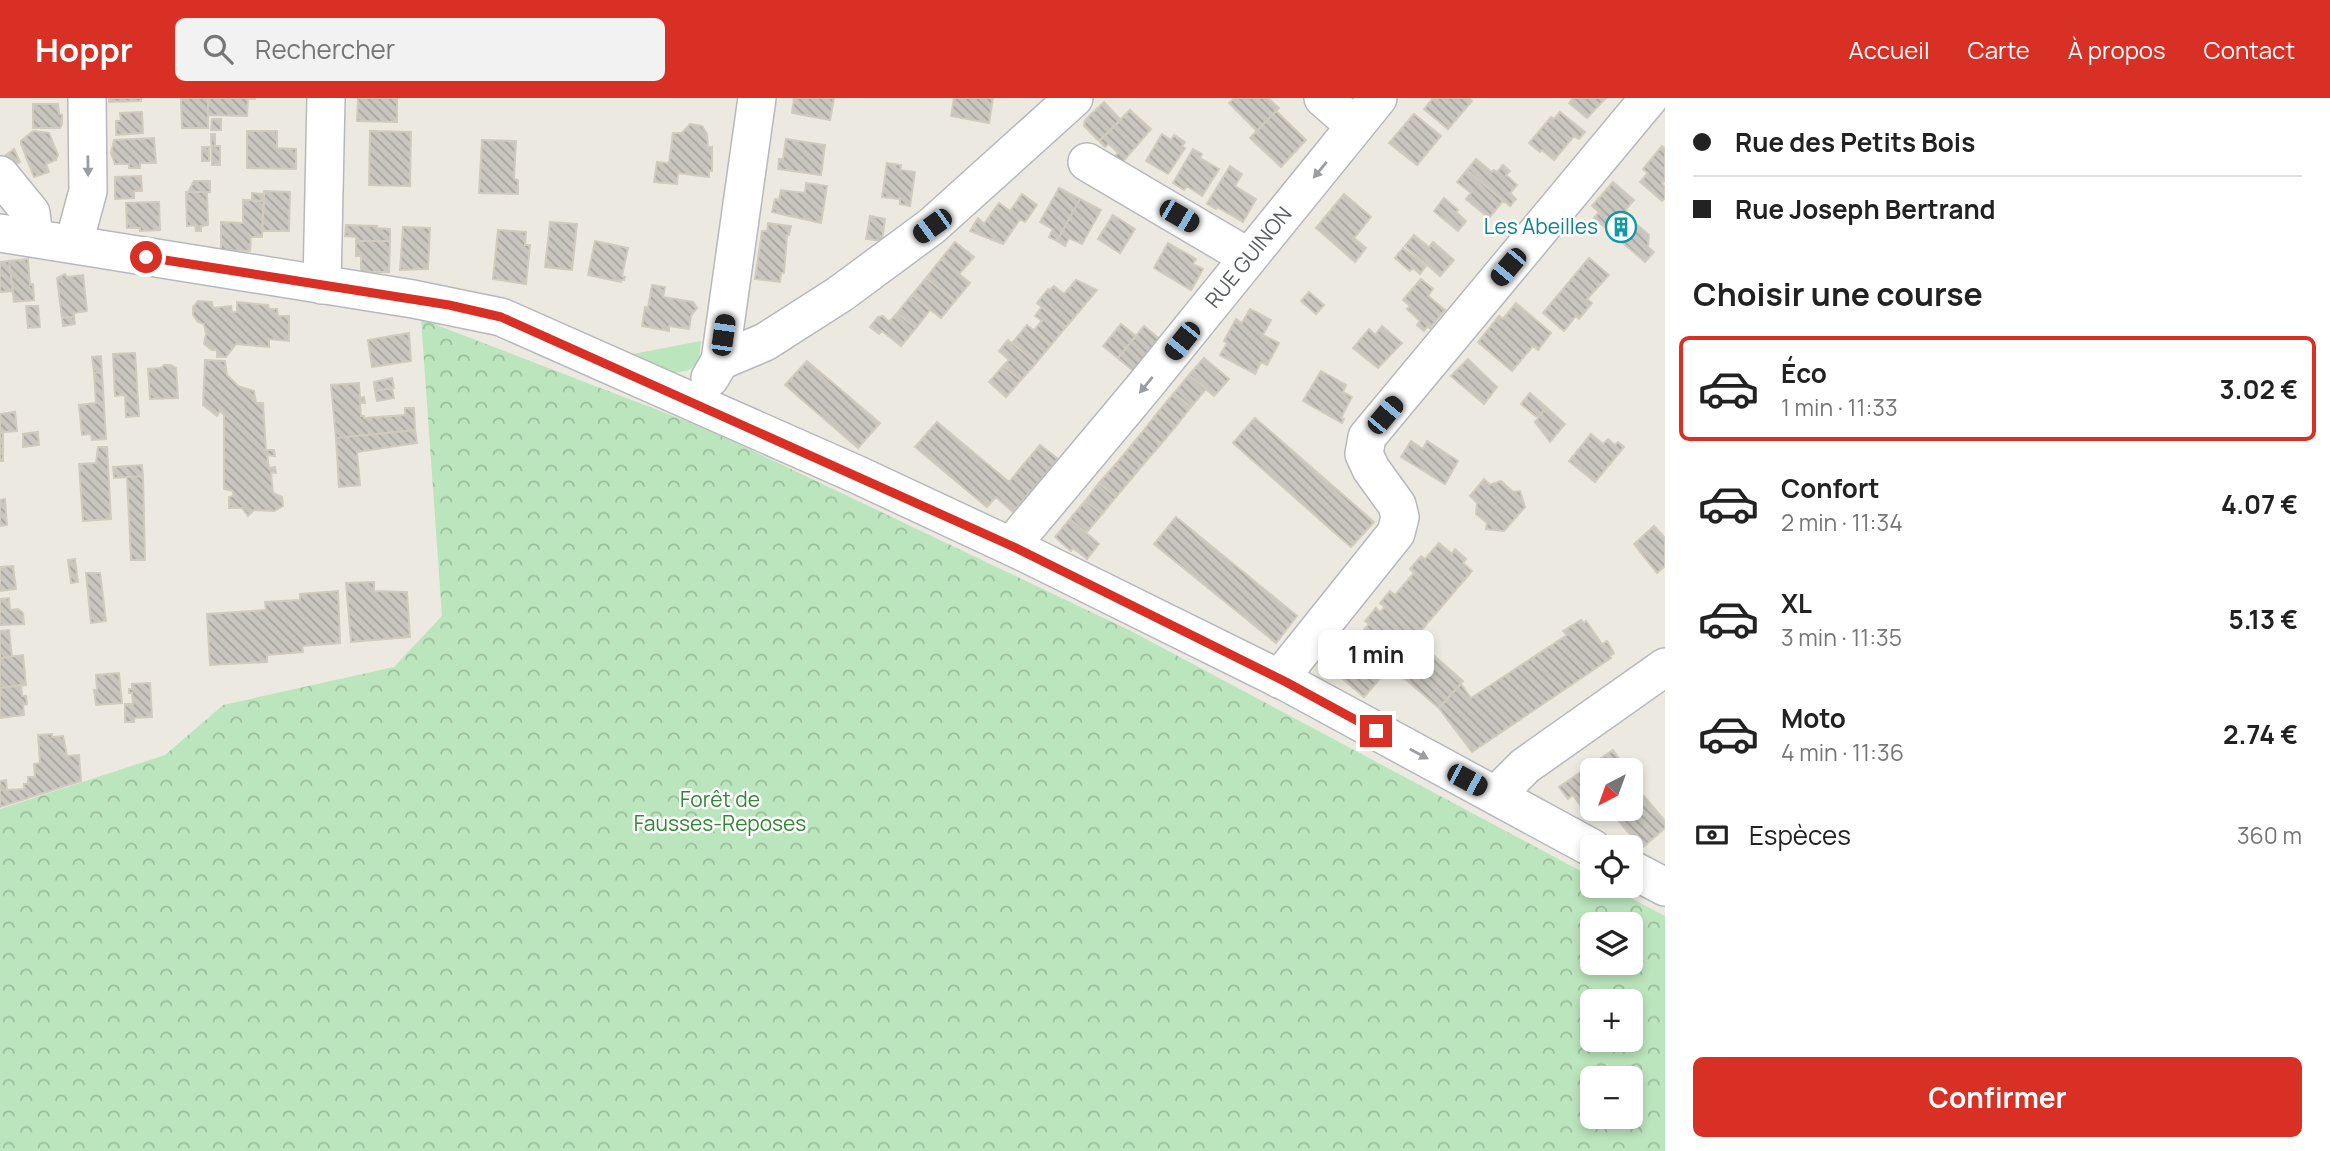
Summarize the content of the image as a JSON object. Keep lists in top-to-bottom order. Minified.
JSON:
{"streets":{"street":["RUE GUINON"]},"parks":["Forêt de Fausses-Reposes"],"places":{"building":["Les Abeilles"]},"north":"bottom left","page":{"header":"Hoppr","search":"Rechercher","nav":["Accueil","Carte","À propos","Contact"],"banner":["Rue des Petits Bois","Rue Joseph Bertrand"],"heading":"Choisir une course","list":[{"name":"Éco","note":"1 min · 11:33","value":"3.02 €"},{"name":"Confort","note":"2 min · 11:34","value":"4.07 €"},{"name":"XL","note":"3 min · 11:35","value":"5.13 €"},{"name":"Moto","note":"4 min · 11:36","value":"2.74 €"}],"bubble":"1 min","map_buttons":["+","−"],"pay":["Espèces","360 m"],"buttons":"Confirmer"}}
